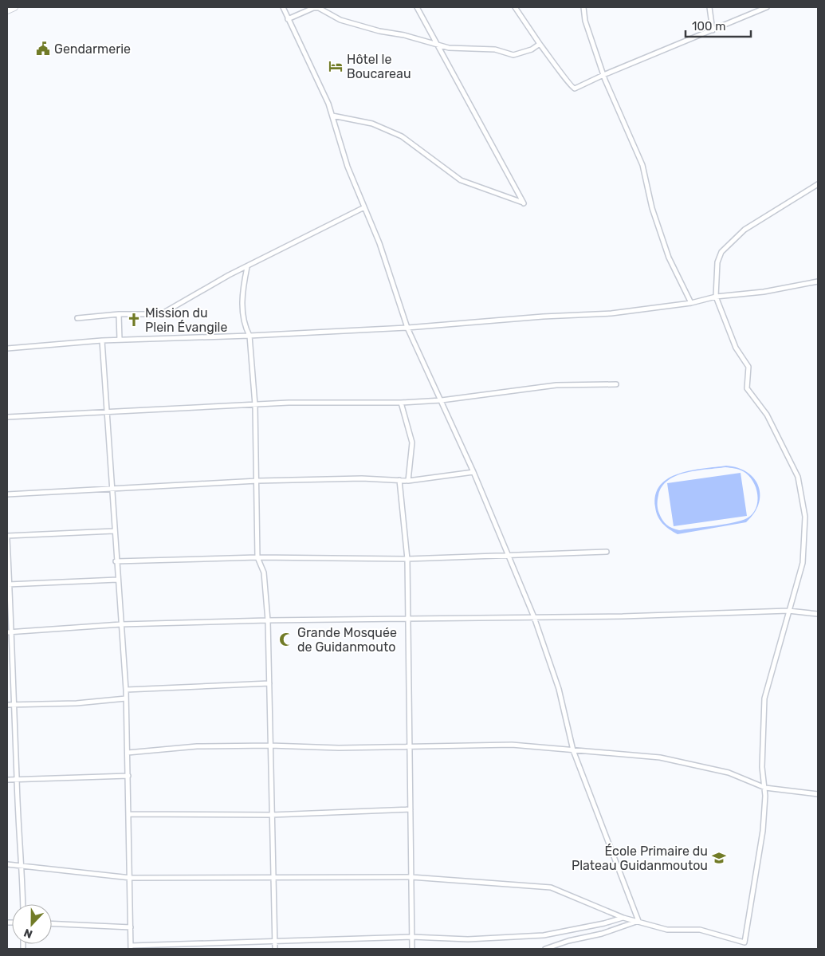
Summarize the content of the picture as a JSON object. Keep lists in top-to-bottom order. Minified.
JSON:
{"places":{"public building":["Gendarmerie"],"hotel":["Hôtel le Boucareau"],"church":["Mission du Plein Évangile"],"mosque":["Grande Mosquée de Guidanmouto"],"school or university":["École Primaire du Plateau Guidanmoutou"]},"scale_bar":"100 m","north":"bottom"}
